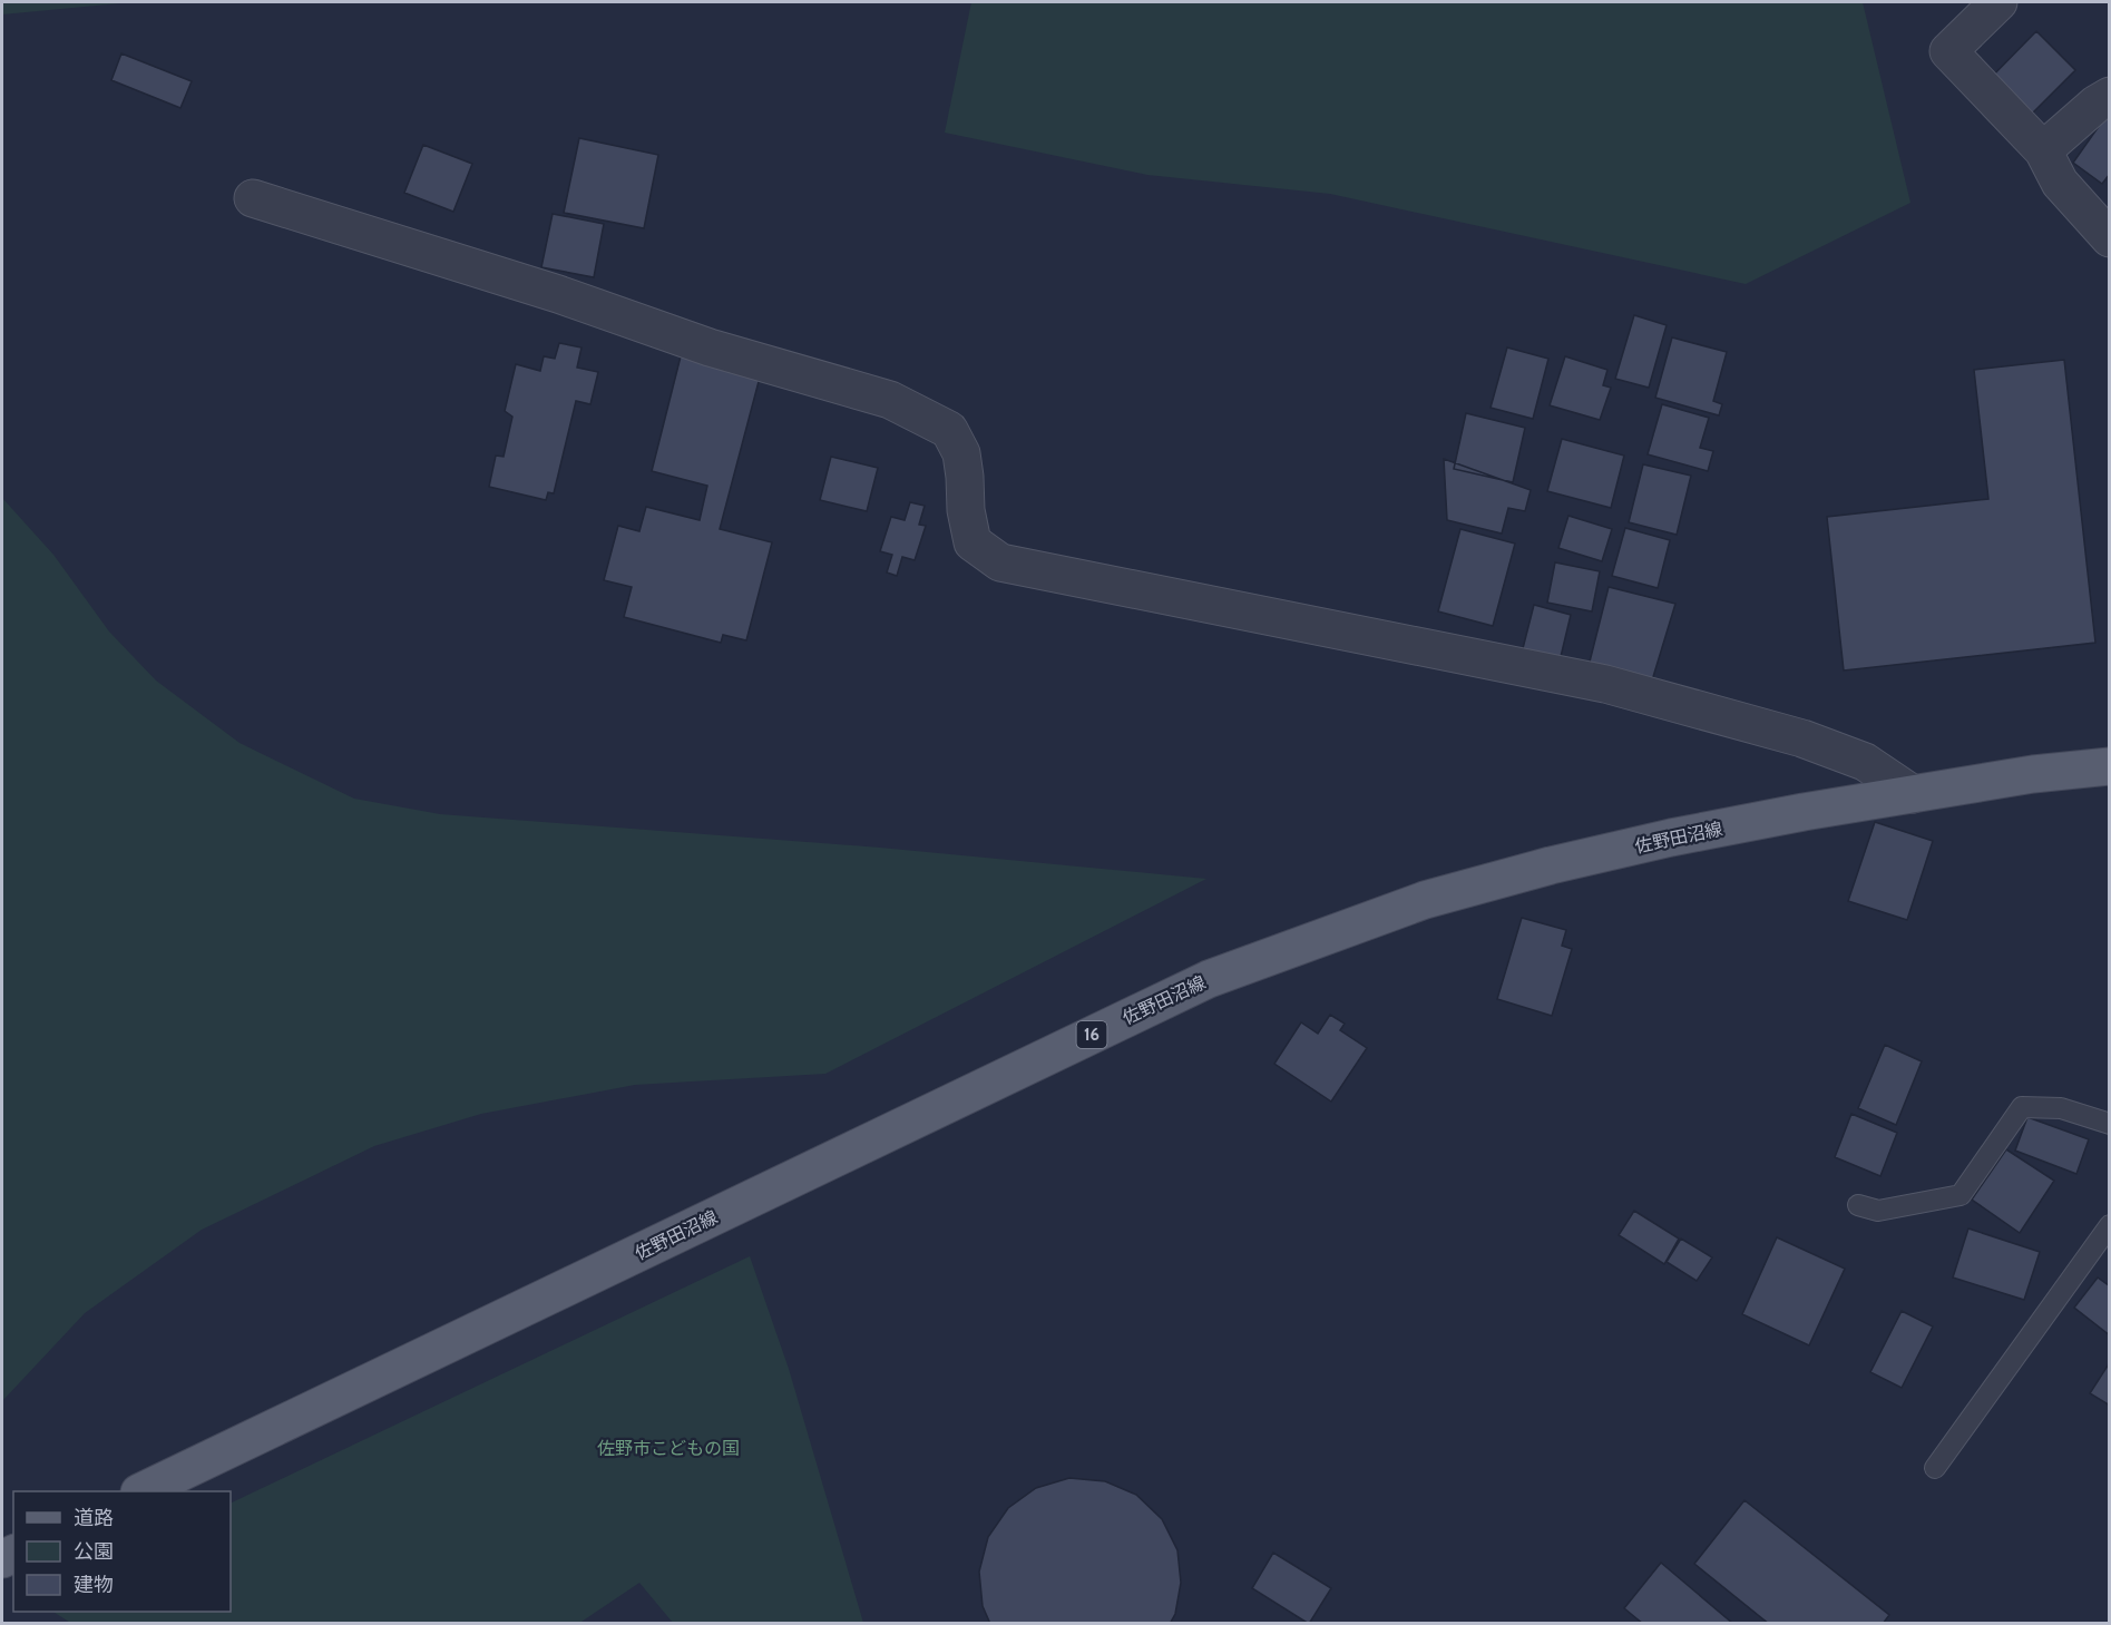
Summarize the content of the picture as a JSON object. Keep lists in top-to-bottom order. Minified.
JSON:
{"streets":{"main road":["佐野田沼線","16"]},"parks":["佐野市こどもの国"],"legend":["道路","公園","建物"]}
